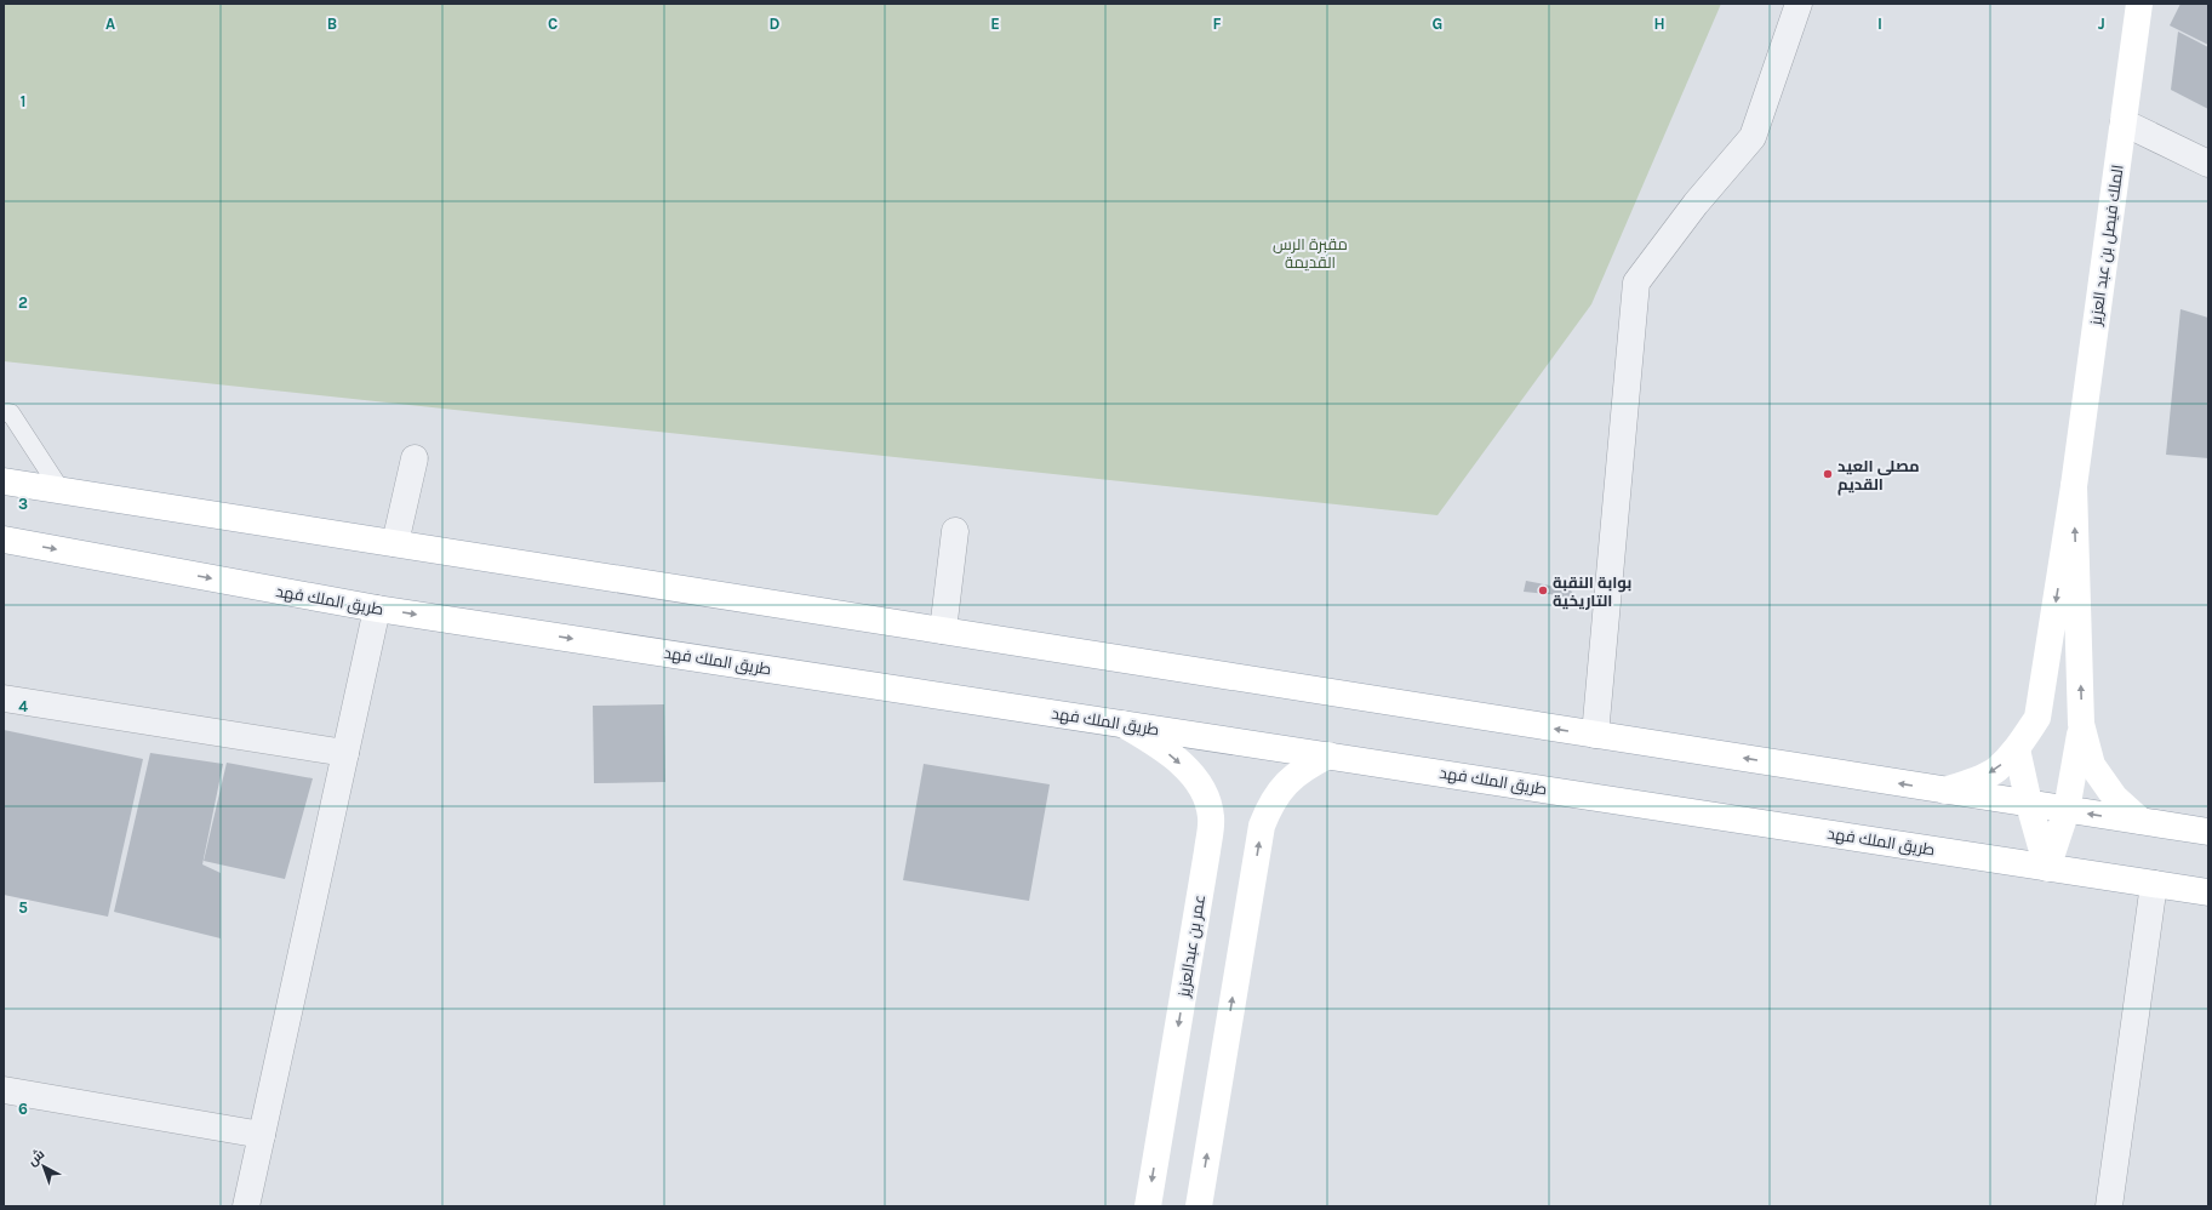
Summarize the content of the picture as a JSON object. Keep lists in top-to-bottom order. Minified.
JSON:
{"streets":{"main road":["الملك فيصل بن عبد العزيز","طريق الملك فهد","عمر بن عبدالعزيز"]},"crossings":[["طريق الملك فهد","عمر بن عبدالعزيز"]],"parks":["مقبرة الرس القديمة"],"places":["مصلى العيد القديم","بوابة النقبة التاريخية"],"north":"top left","grid":{"columns":["A","B","C","D","E","F","G","H","I","J"],"rows":["1","2","3","4","5","6"]}}
